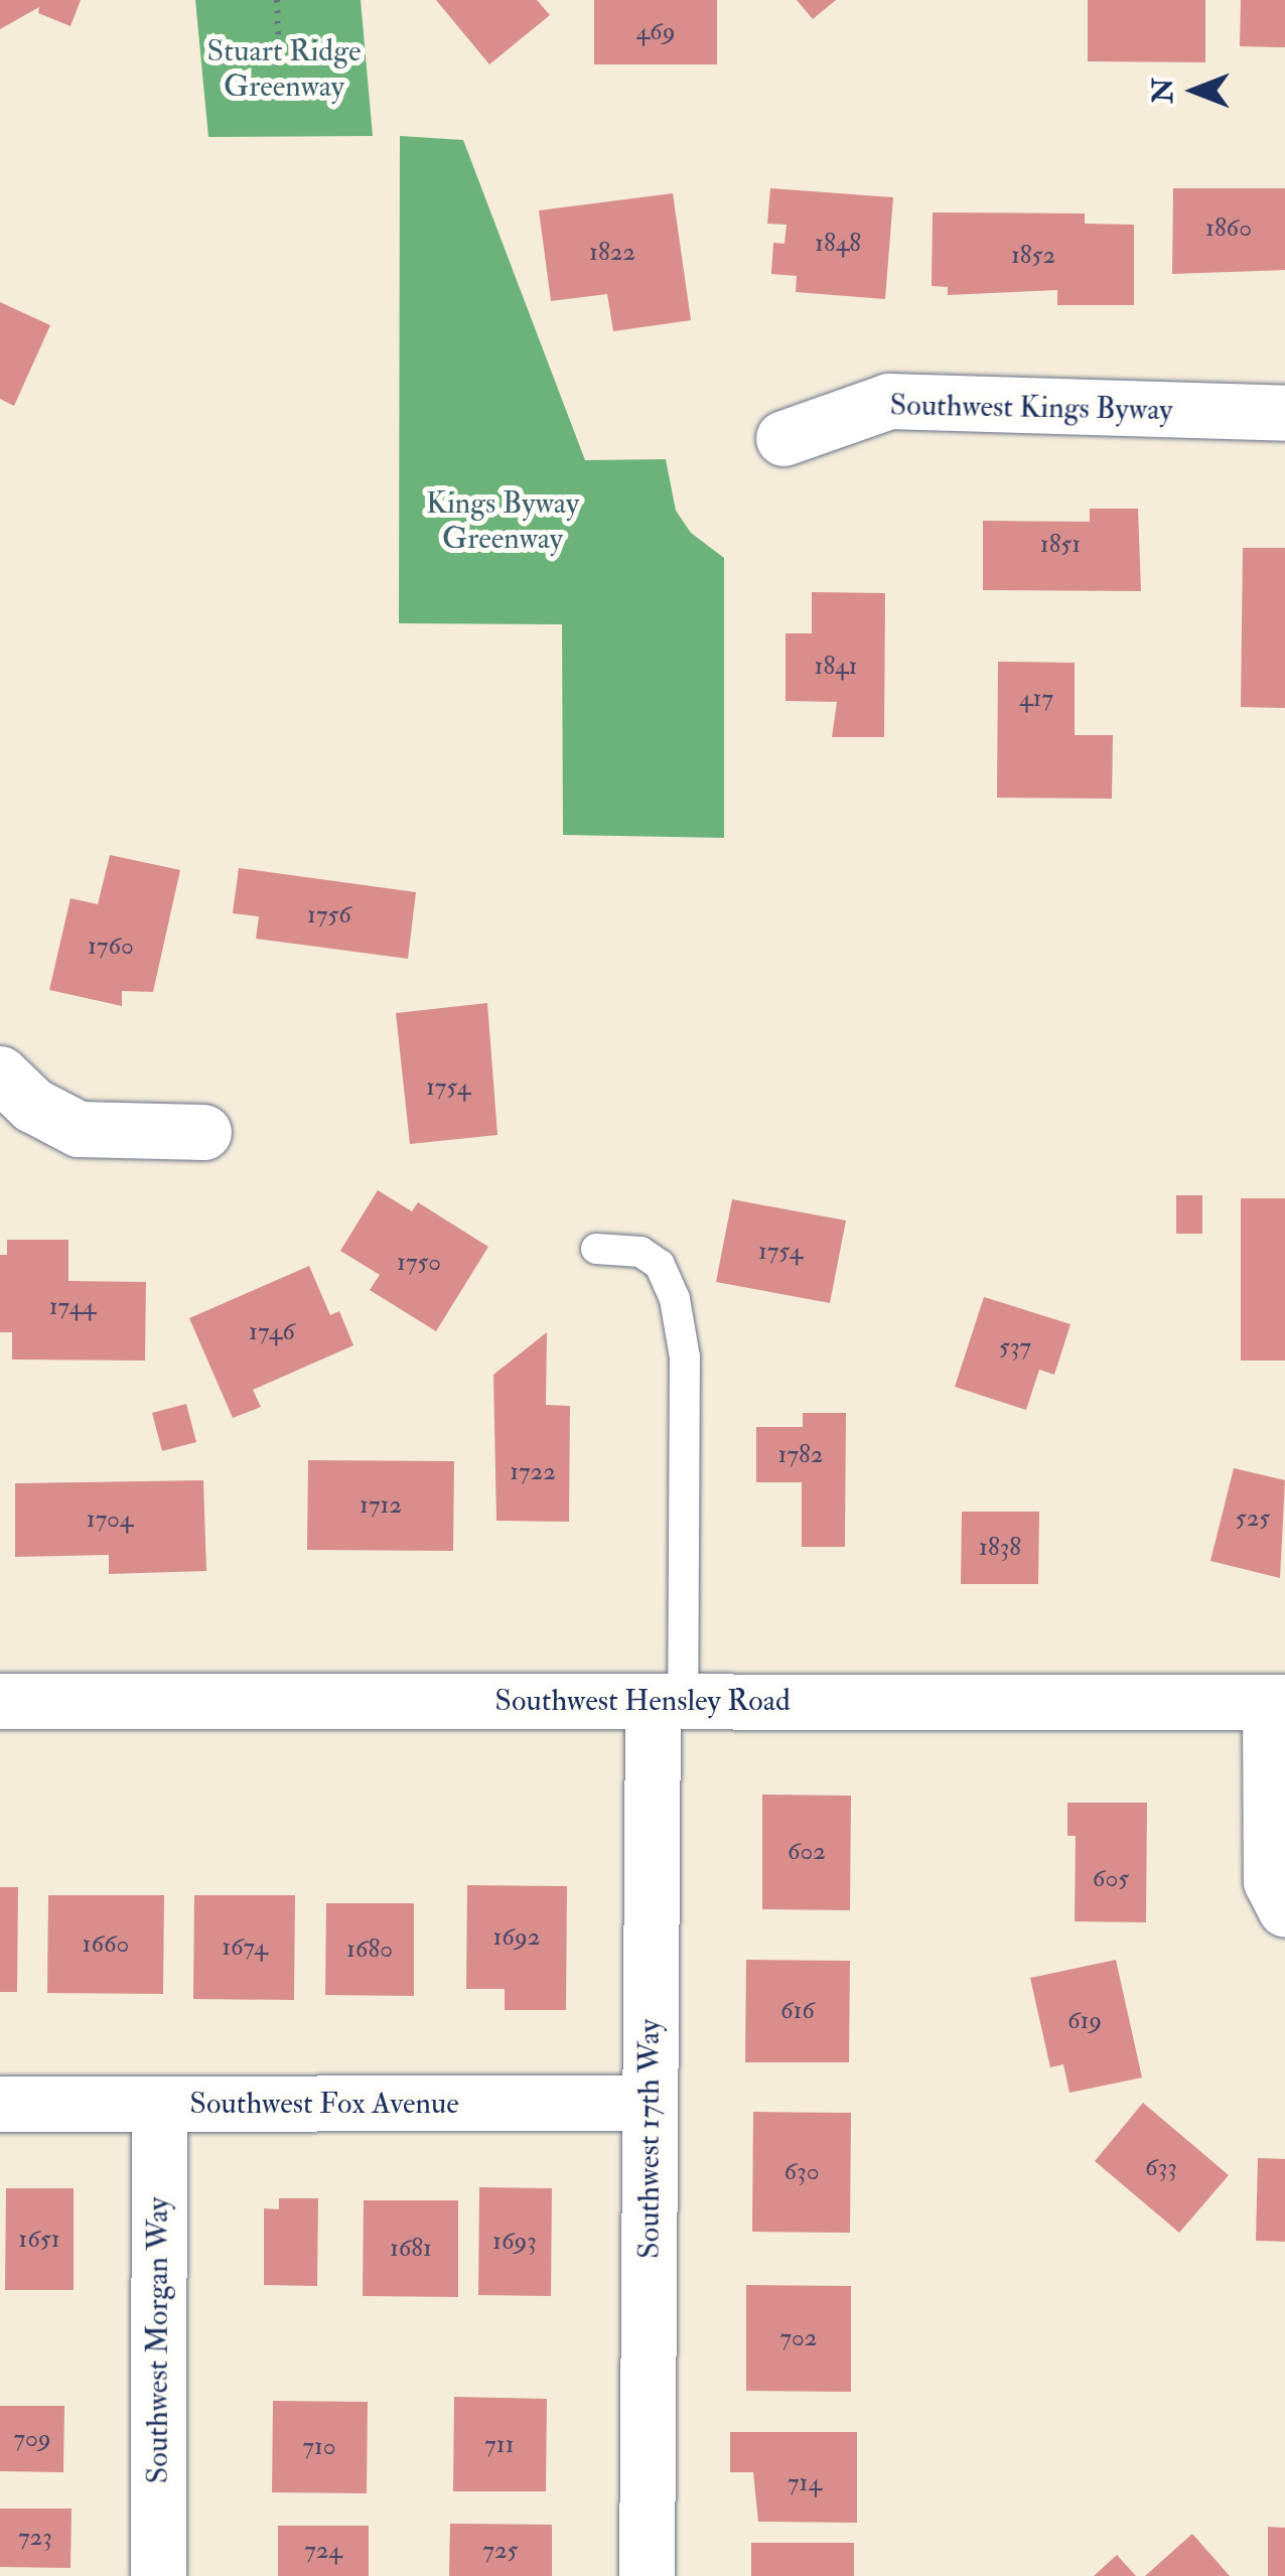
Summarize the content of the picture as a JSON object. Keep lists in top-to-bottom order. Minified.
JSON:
{"streets":{"street":["Southwest Kings Byway","Southwest Hensley Road","Southwest Fox Avenue","Southwest 17th Way","Southwest Morgan Way"]},"crossings":[["Southwest Hensley Road","Southwest 17th Way"],["Southwest Fox Avenue","Southwest 17th Way"],["Southwest Fox Avenue","Southwest Morgan Way"]],"parks":["Stuart Ridge Greenway","Kings Byway Greenway"],"house_numbers":["469","1860","1848","1822","1852","1851","1841","417","1756","1760","1754","1754","1750","1744","1746","537","1782","1722","1712","525","1704","1838","602","605","1692","1660","1674","1680","616","619","633","630","1651","1693","1681","702","709","711","710","714","723","724","725"],"north":"left"}
